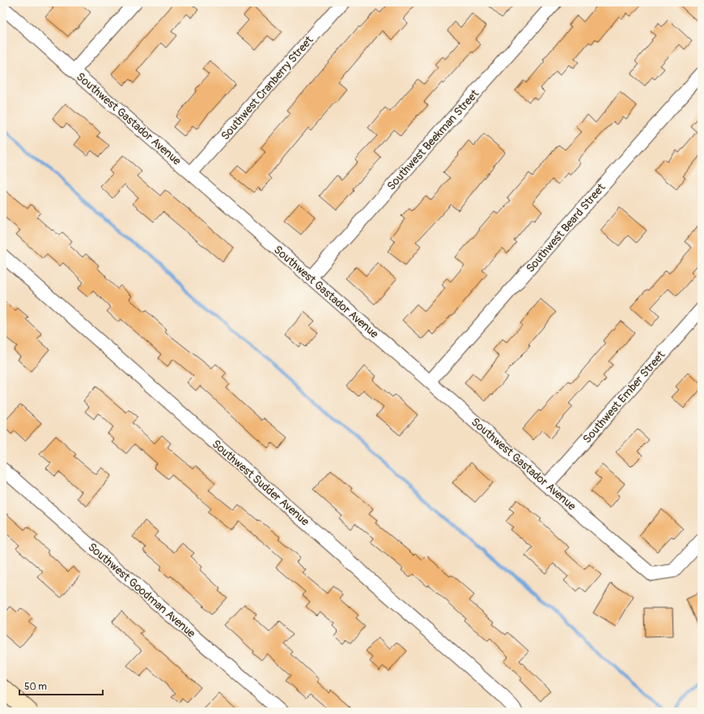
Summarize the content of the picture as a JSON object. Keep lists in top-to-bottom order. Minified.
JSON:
{"streets":{"street":["Southwest Cranberry Street","Southwest Gastador Avenue","Southwest Beekman Street","Southwest Beard Street","Southwest Ember Street","Southwest Sudder Avenue","Southwest Goodman Avenue"]},"crossings":[["Southwest Cranberry Street","Southwest Gastador Avenue"],["Southwest Gastador Avenue","Southwest Beekman Street"],["Southwest Gastador Avenue","Southwest Beard Street"],["Southwest Gastador Avenue","Southwest Ember Street"]],"scale_bar":"50 m"}
